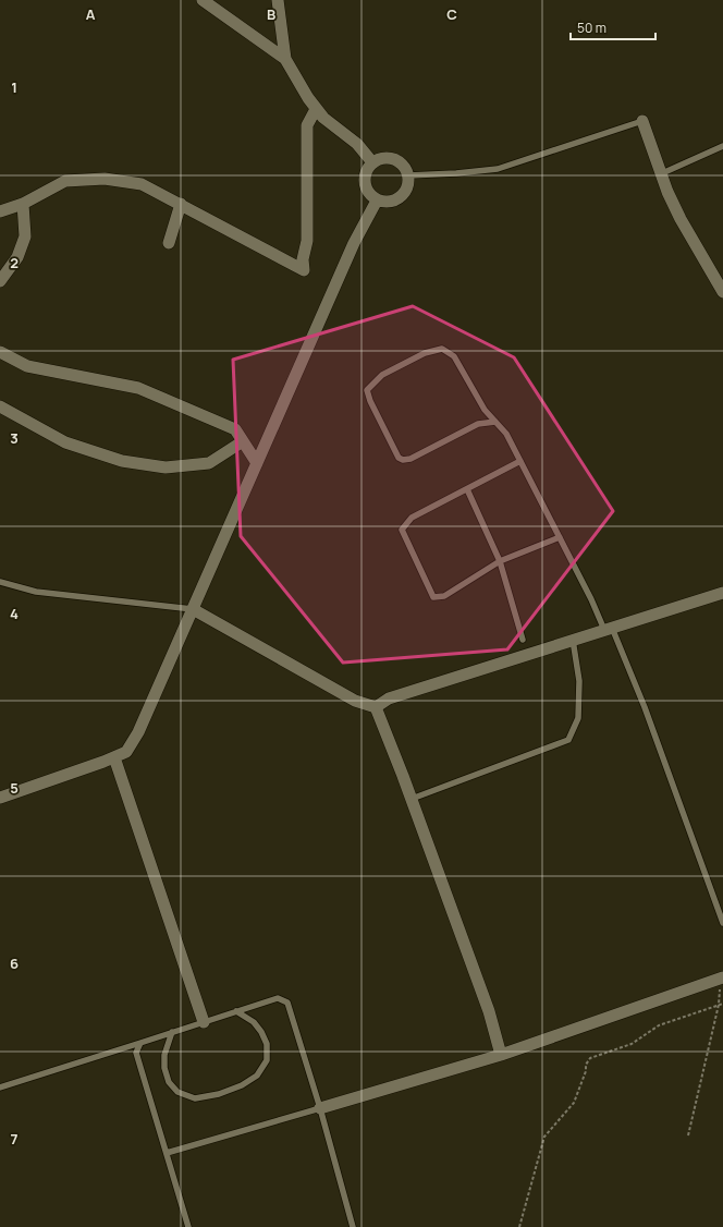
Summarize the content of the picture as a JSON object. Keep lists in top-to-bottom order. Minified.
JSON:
{"scale_bar":"50 m","grid":{"columns":["A","B","C"],"rows":["1","2","3","4","5","6","7"]}}
